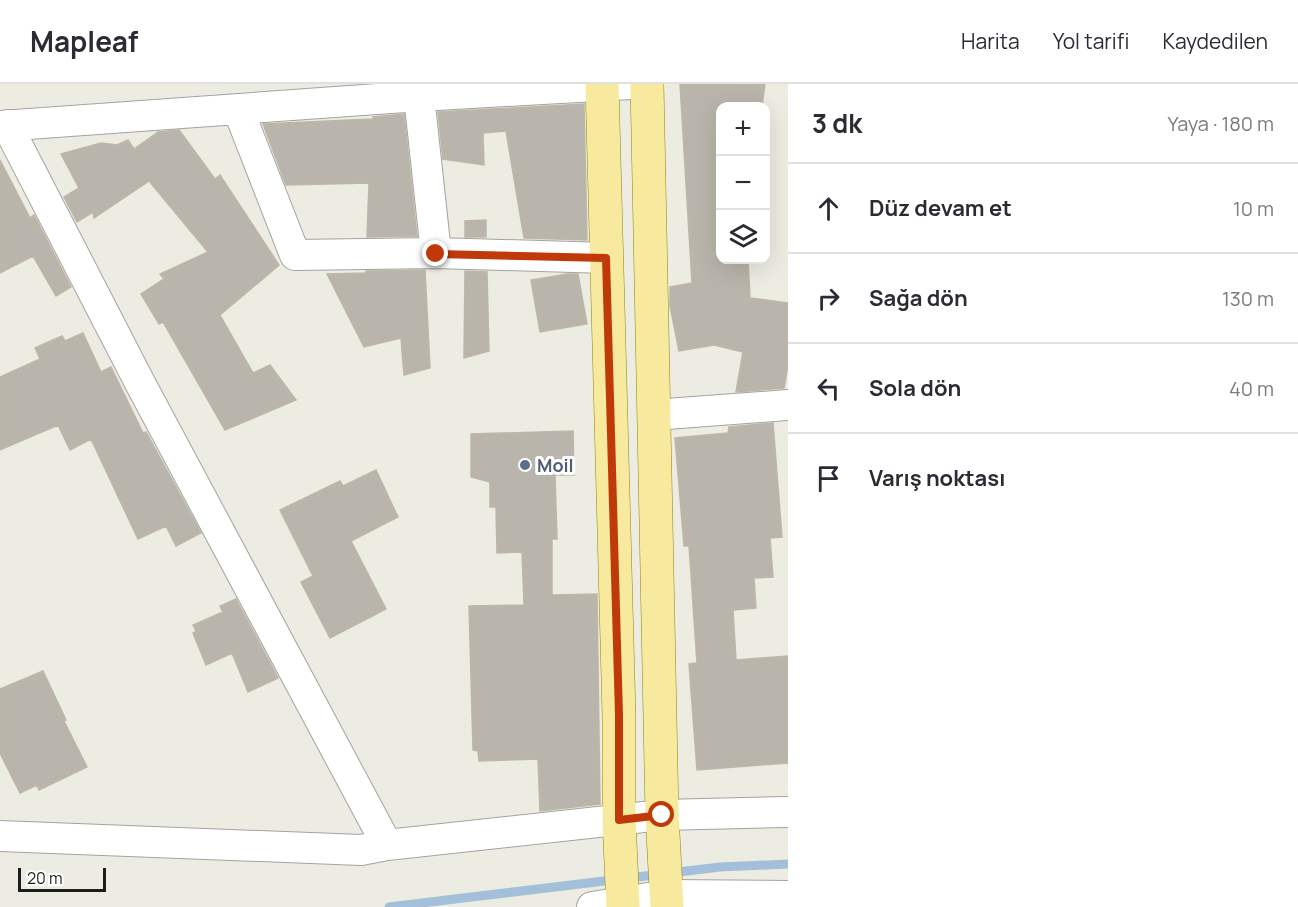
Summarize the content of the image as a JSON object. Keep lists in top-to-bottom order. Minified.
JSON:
{"places":["Moil"],"scale_bar":"20 m","page":{"header":"Mapleaf","nav":["Harita","Yol tarifi","Kaydedilen"],"heading":["3 dk","Yaya · 180 m"],"map_buttons":["+","−"],"list":[["Düz devam et","10 m"],["Sağa dön","130 m"],["Sola dön","40 m"],"Varış noktası"],"scale":"20 m"}}
